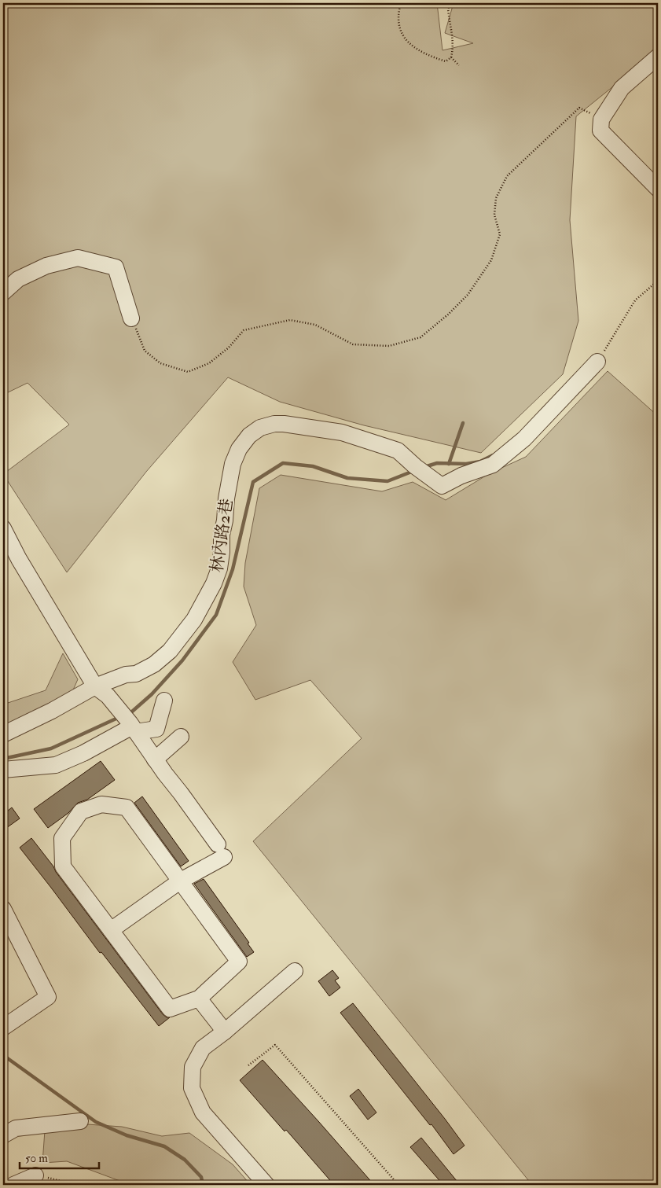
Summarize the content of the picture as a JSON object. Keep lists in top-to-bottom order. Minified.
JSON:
{"streets":{"street":["林內路2巷"]},"scale_bar":"50 m"}
